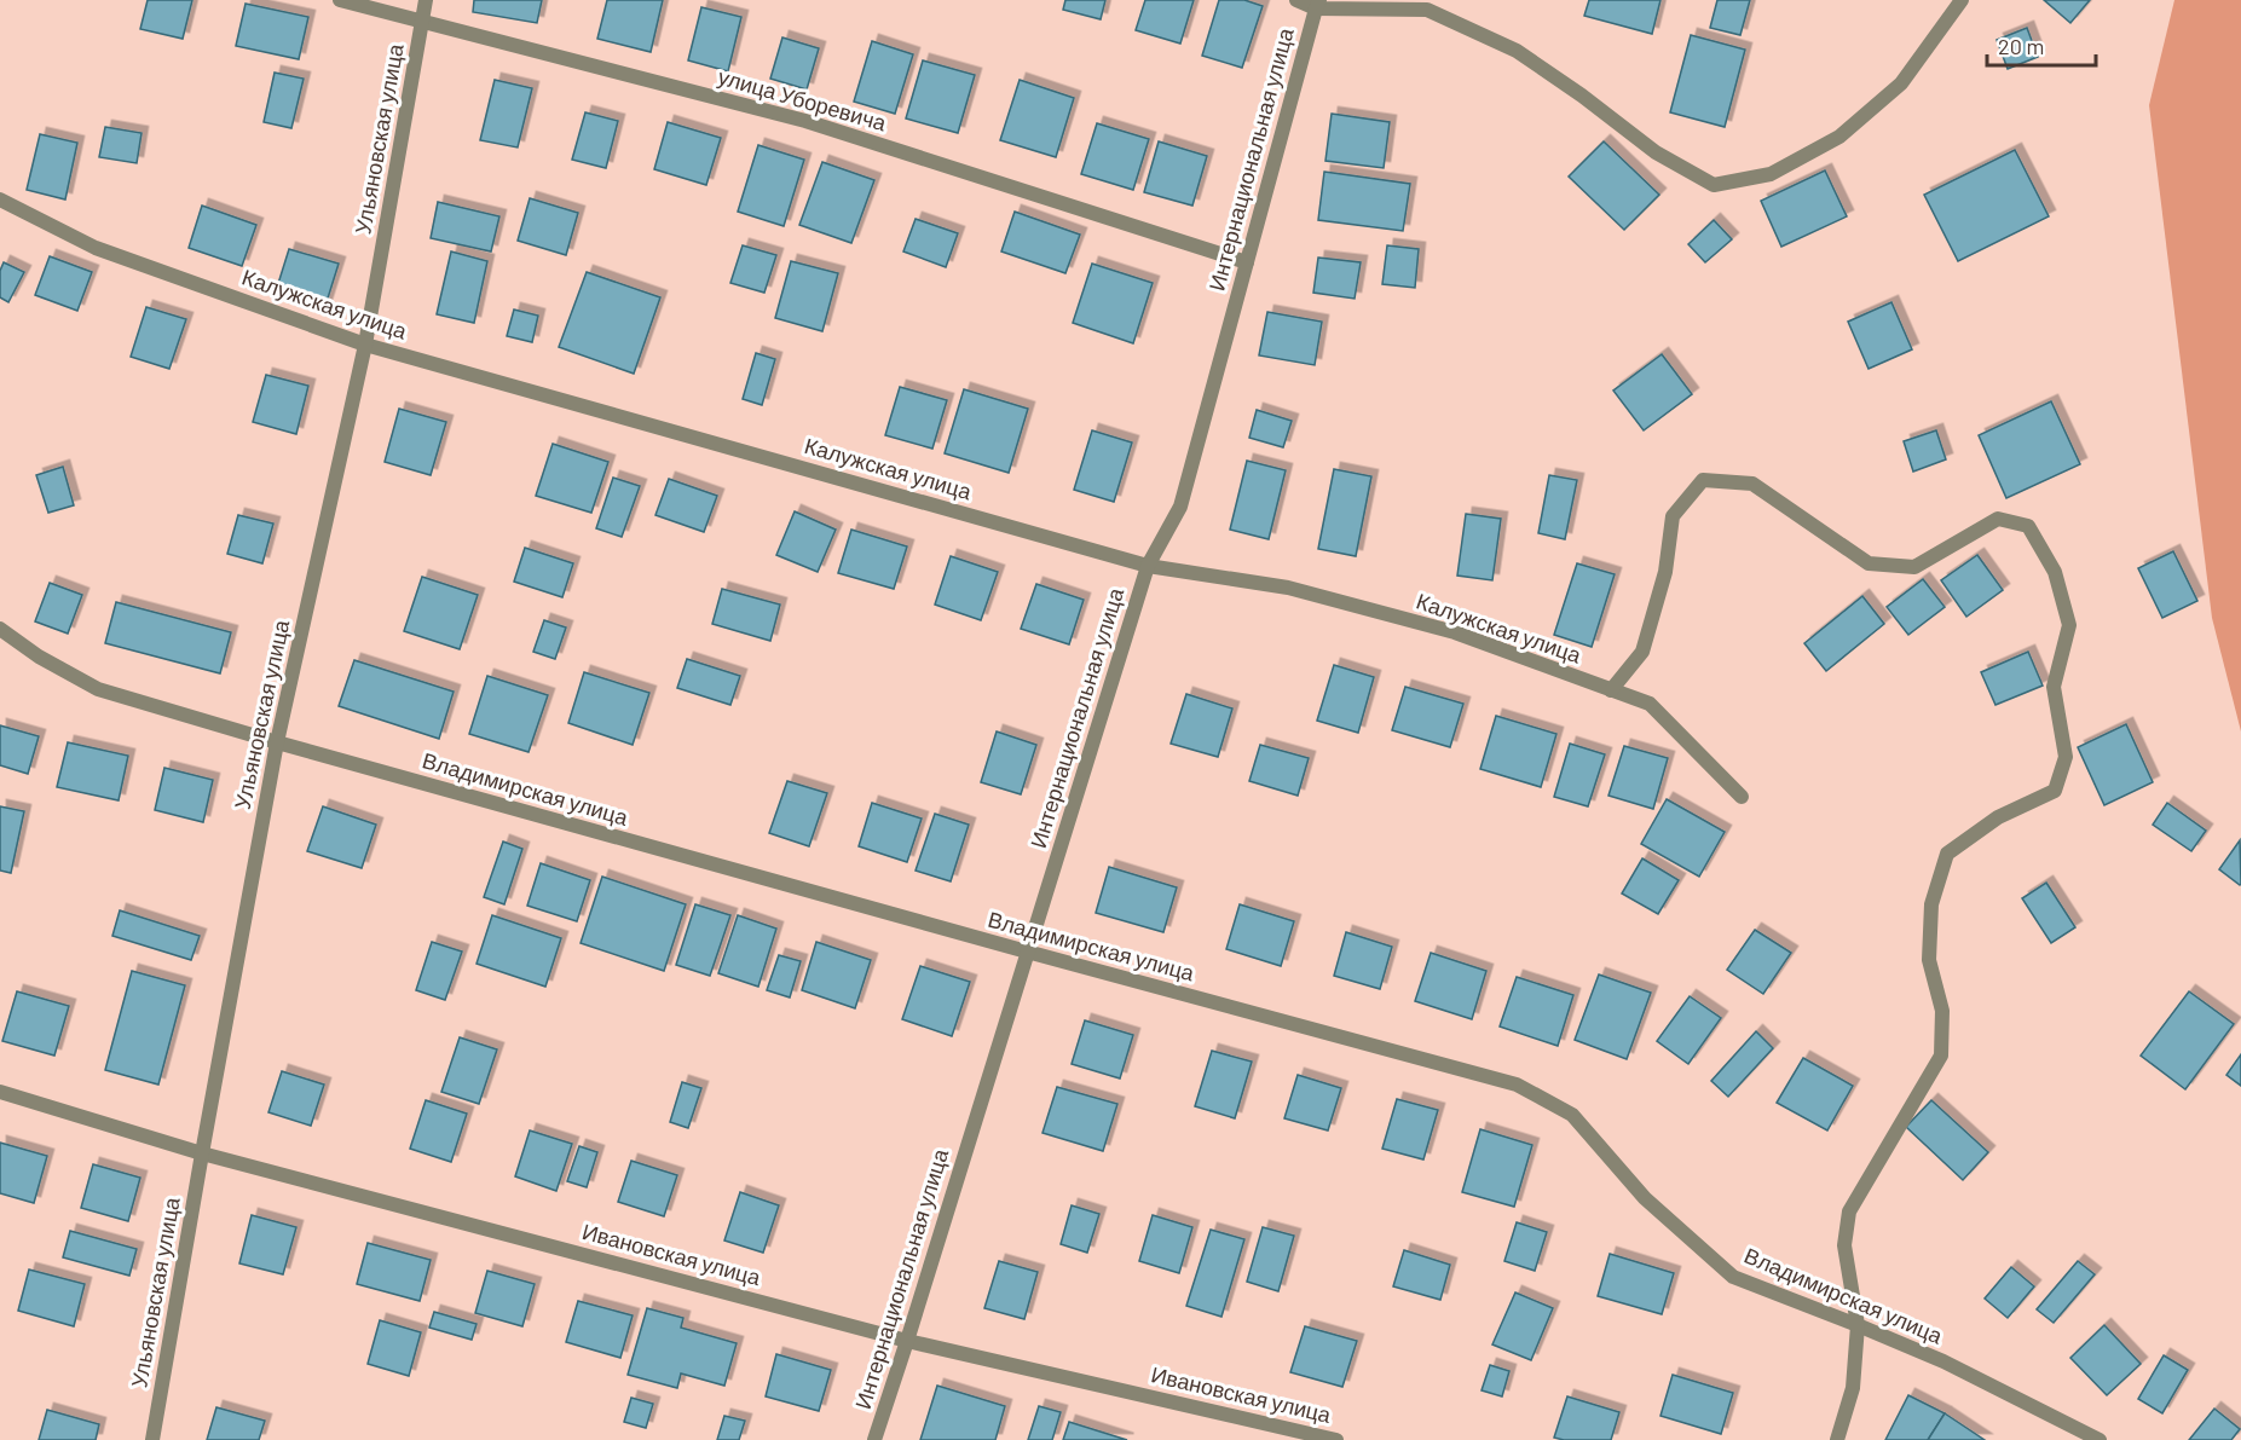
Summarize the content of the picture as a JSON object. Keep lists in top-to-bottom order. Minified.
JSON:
{"streets":{"street":["улица Уборевича","Ульяновская улица","Интернациональная улица","Калужская улица","Владимирская улица","Ивановская улица"]},"crossings":[["улица Уборевича","Ульяновская улица"],["улица Уборевича","Интернациональная улица"],["Ульяновская улица","Калужская улица"],["Ульяновская улица","Владимирская улица"],["Ульяновская улица","Ивановская улица"],["Интернациональная улица","Калужская улица"],["Интернациональная улица","Владимирская улица"],["Интернациональная улица","Ивановская улица"]],"scale_bar":"20 m"}
